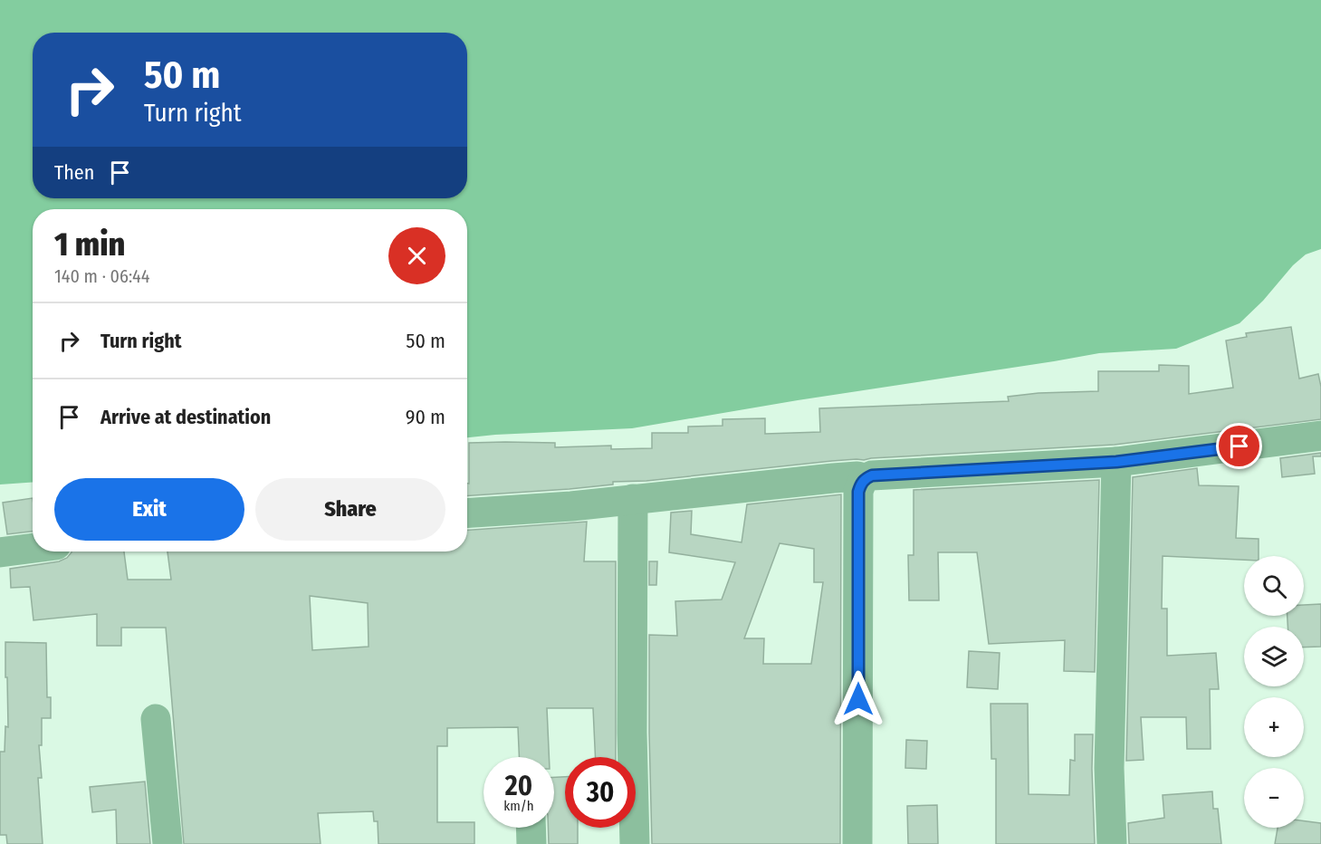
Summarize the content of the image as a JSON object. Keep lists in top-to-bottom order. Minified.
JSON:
{"page":{"turn":["50 m","Turn right"],"then":"Then","heading":["1 min","140 m · 06:44"],"list":[{"name":"Turn right","value":"50 m"},{"name":"Arrive at destination","value":"90 m"}],"buttons":["Exit","Share"],"map_buttons":["+","−"],"speed":"20 km/h","limit":"30"}}
